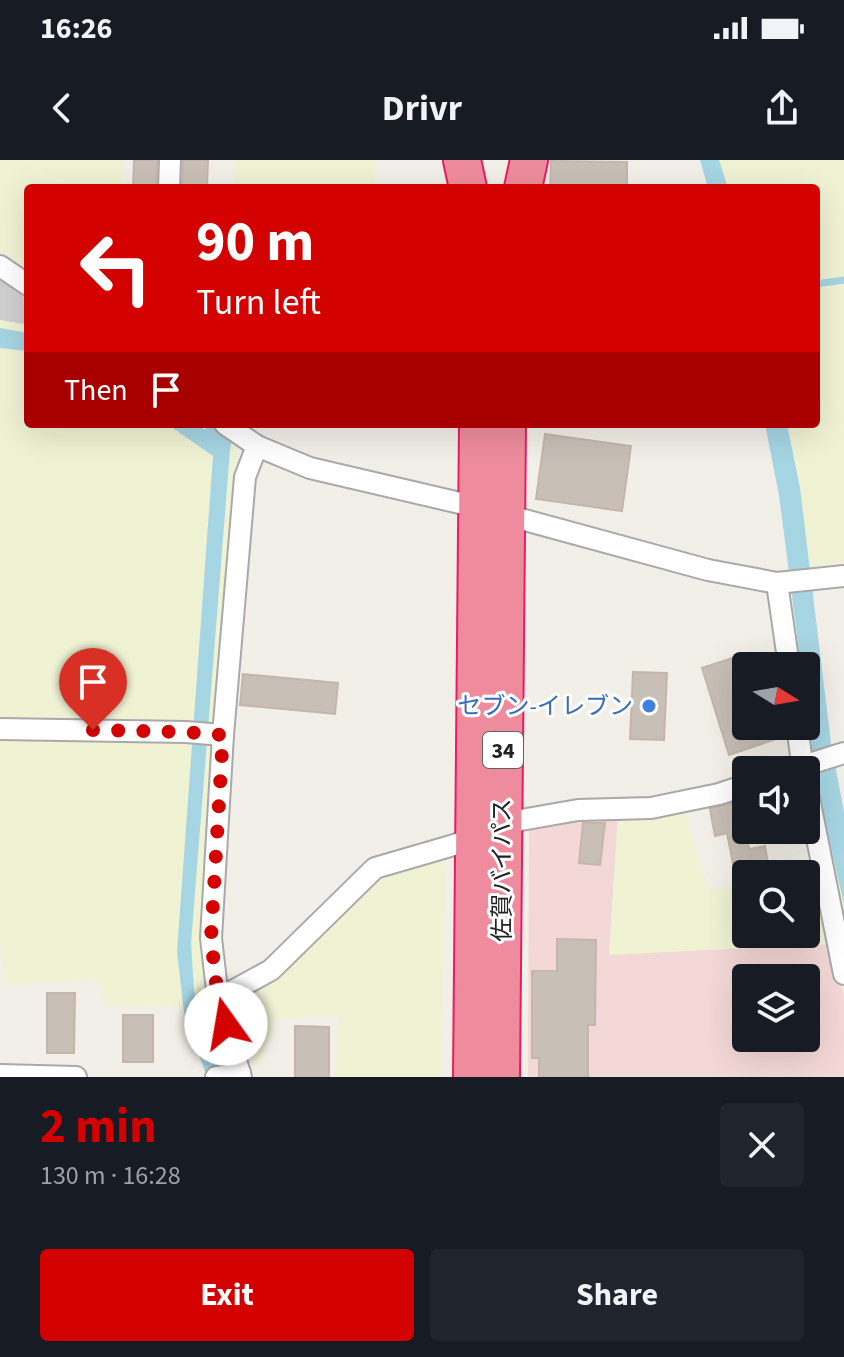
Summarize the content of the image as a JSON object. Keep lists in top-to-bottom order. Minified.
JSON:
{"streets":{"highway":["34","佐賀バイパス"]},"places":["セブン-イレブン"],"north":"right","page":{"status":"16:26","header":"Drivr","turn":["90 m","Turn left"],"then":"Then","heading":["2 min","130 m · 16:28"],"buttons":["Exit","Share"]}}
